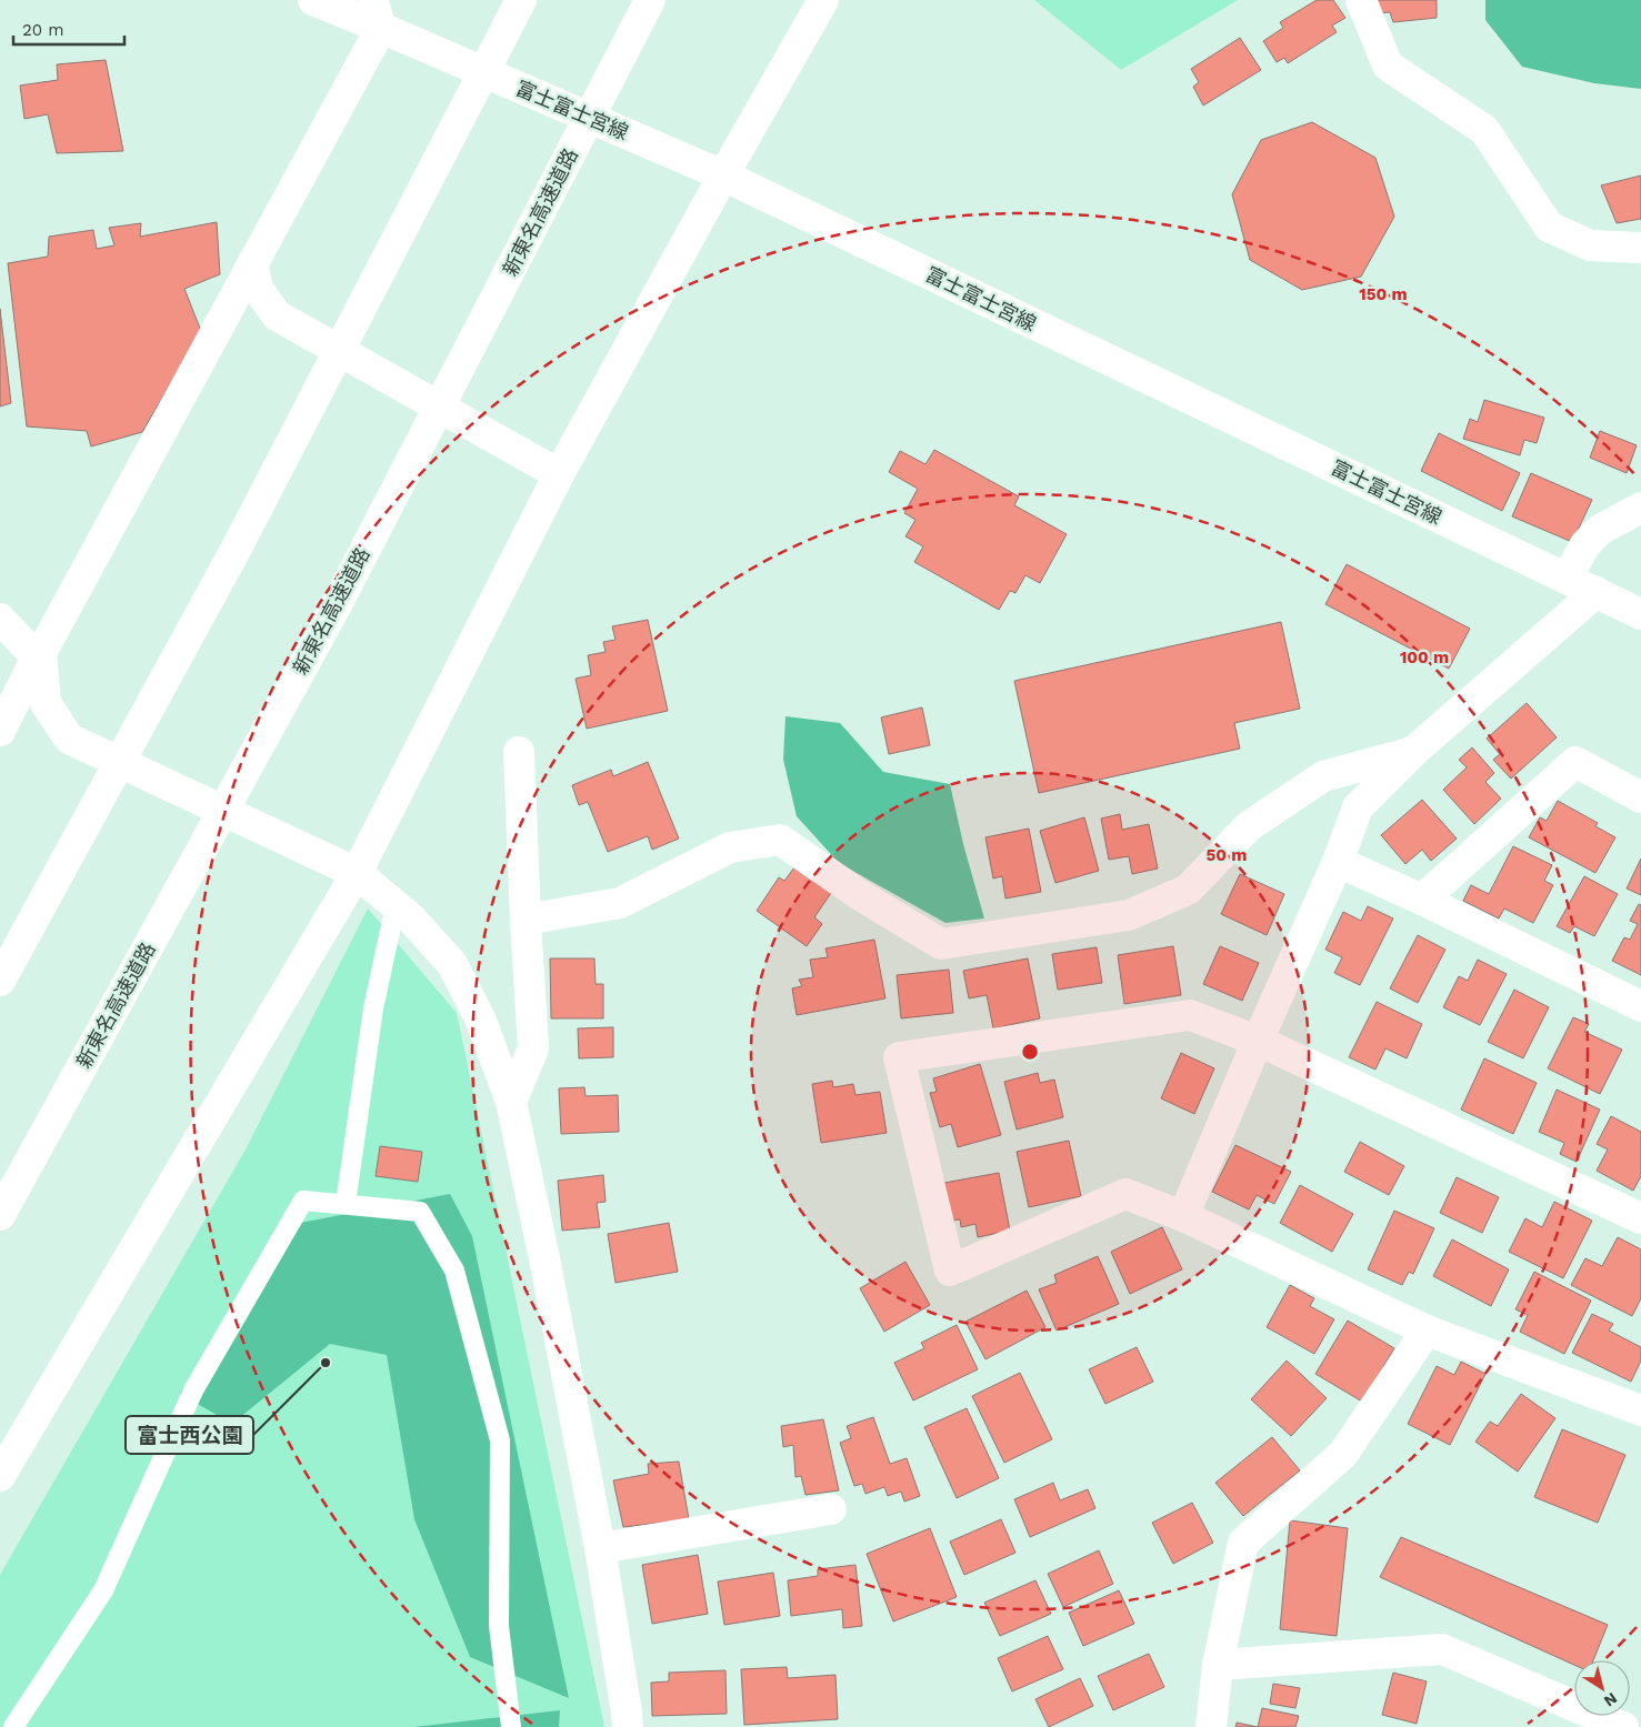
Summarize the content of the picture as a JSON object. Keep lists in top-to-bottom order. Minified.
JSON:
{"streets":{"main road":["富士富士宮線","新東名高速道路"]},"places":["富士西公園"],"scale_bar":"20 m","north":"bottom right","rings":["150 m","100 m","50 m"]}
